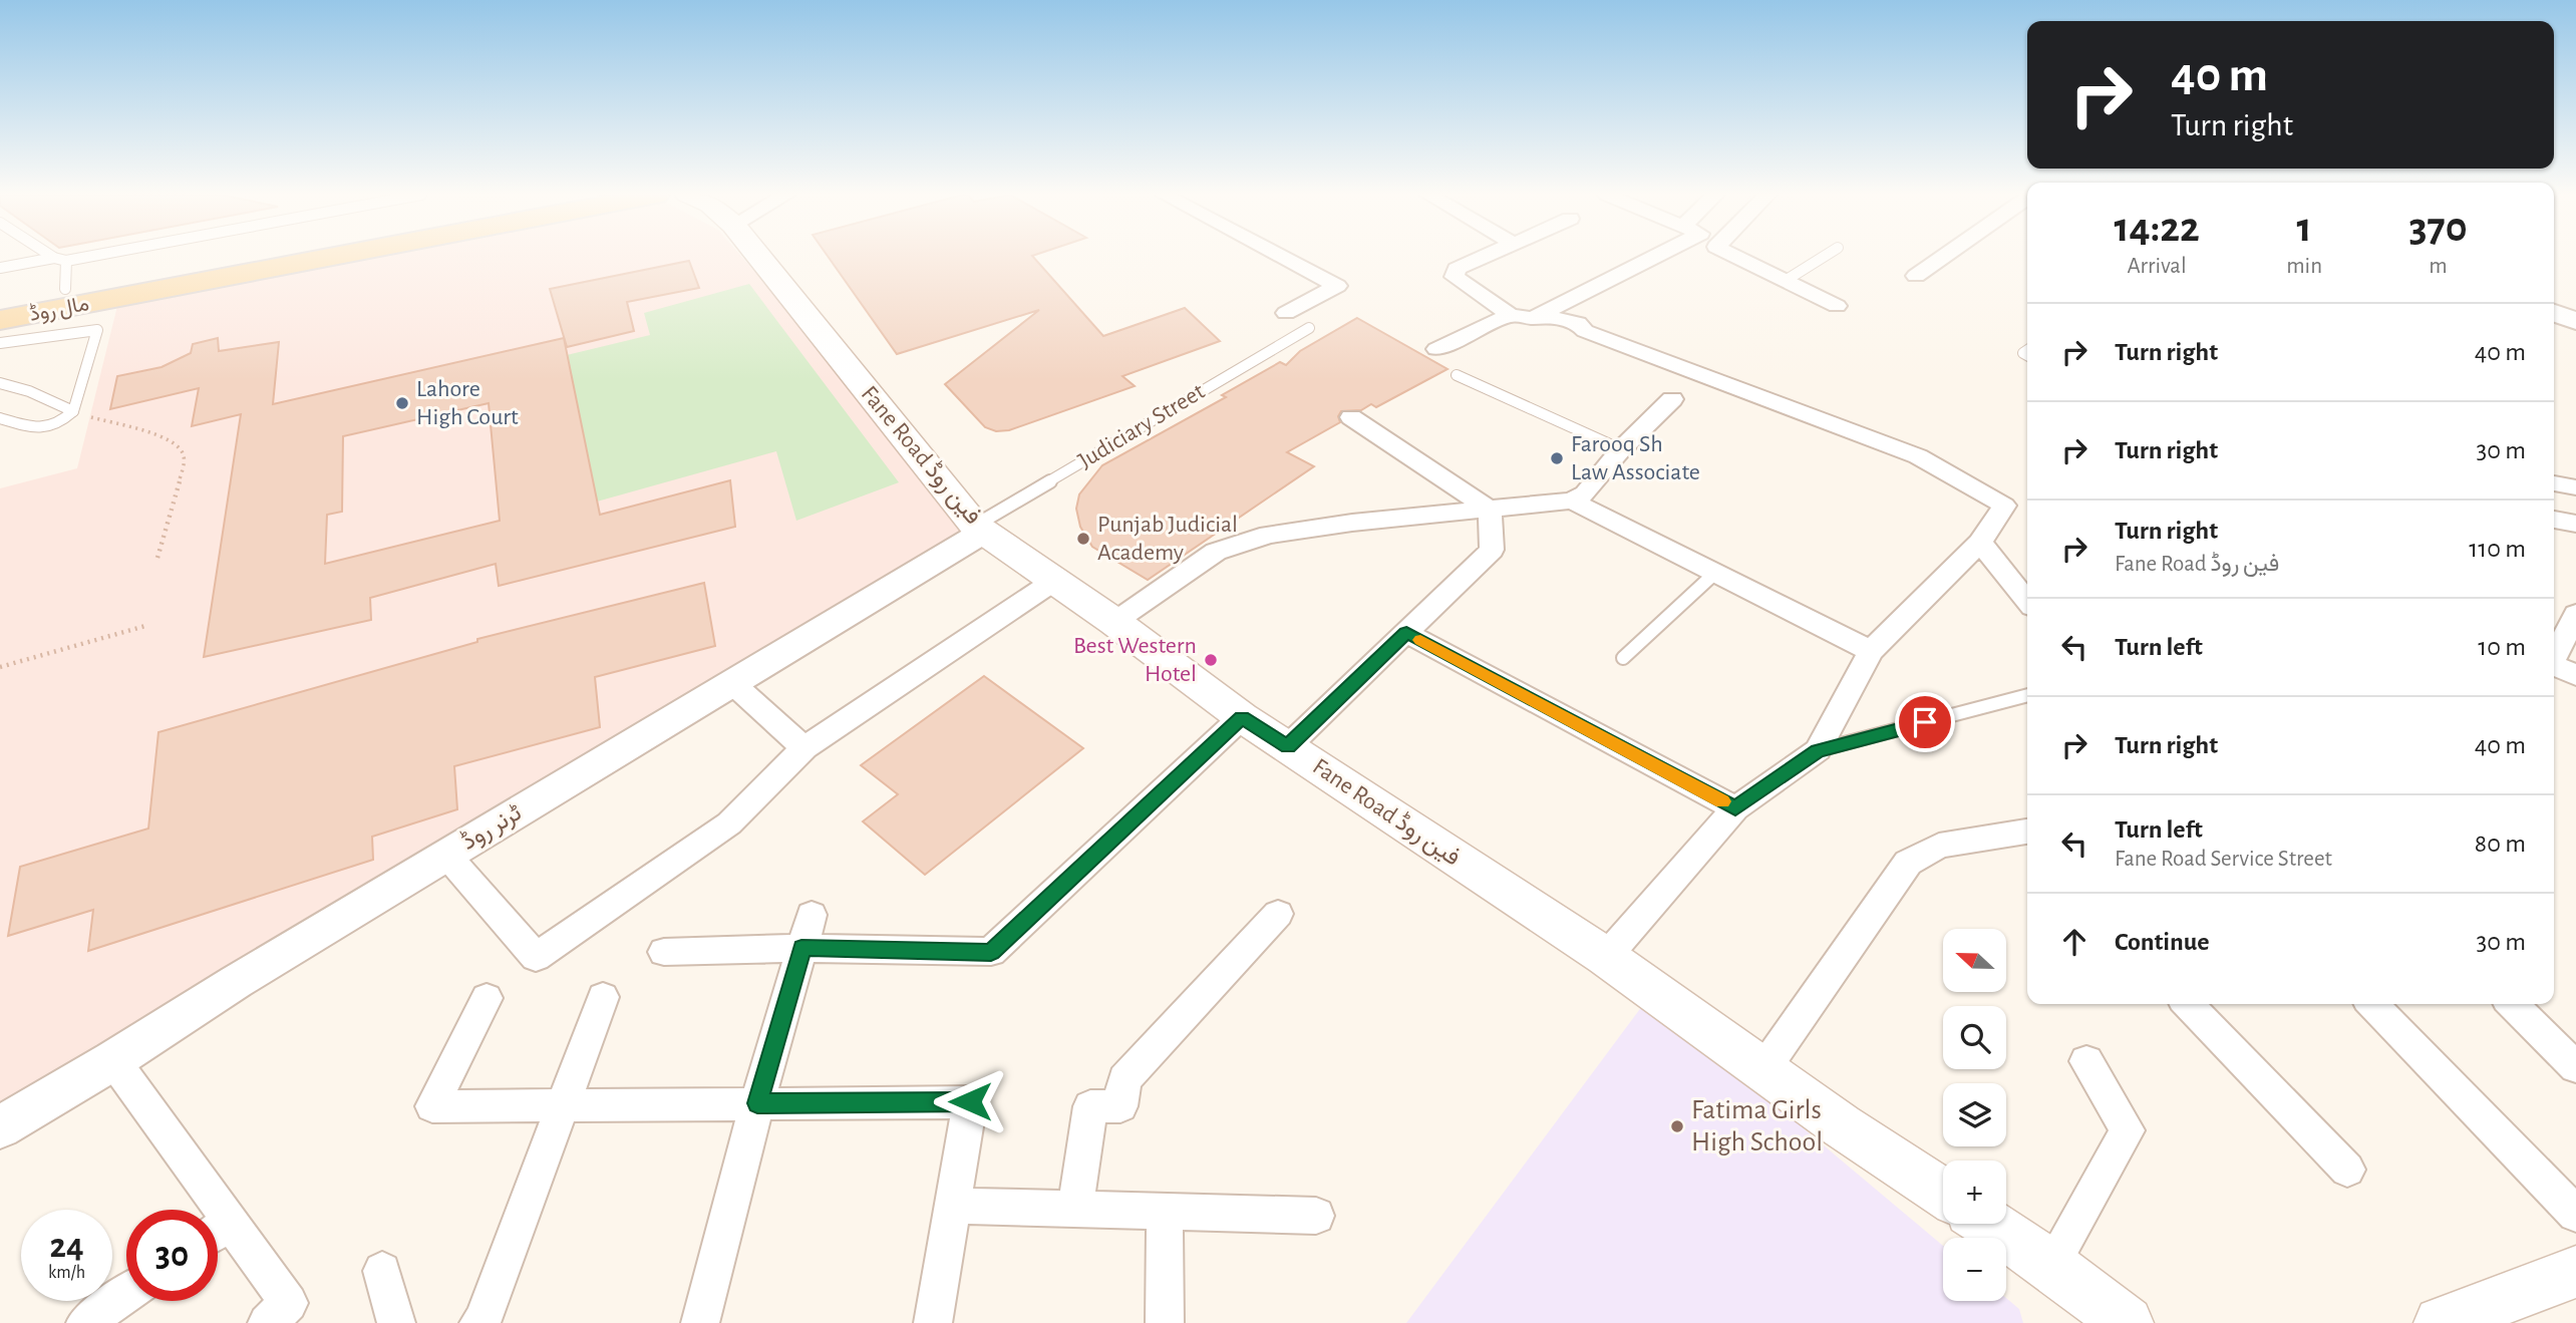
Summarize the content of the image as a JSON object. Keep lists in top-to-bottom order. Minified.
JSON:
{"streets":{"main road":["مال روڈ","Fane Road فین روڈ"],"street":["ٹرنر روڈ"],"lane":["Judiciary Street"]},"crossings":[["Judiciary Street","Fane Road فین روڈ"],["Judiciary Street","ٹرنر روڈ"],["Fane Road فین روڈ","ٹرنر روڈ"]],"places":["Lahore High Court","Farooq Sh Law Associate","Punjab Judicial Academy","Best Western Hotel","Fatima Girls High School"],"north":"left","page":{"turn":["40 m","Turn right"],"eta":["14:22","Arrival","1","min","370","m"],"list":[{"name":"Turn right","value":"40 m"},{"name":"Turn right","value":"30 m"},{"name":"Turn right","note":"Fane Road فین روڈ","value":"110 m"},{"name":"Turn left","value":"10 m"},{"name":"Turn right","value":"40 m"},{"name":"Turn left","note":"Fane Road Service Street","value":"80 m"},{"name":"Continue","value":"30 m"}],"map_buttons":["+","−"],"speed":"24 km/h","limit":"30"}}
